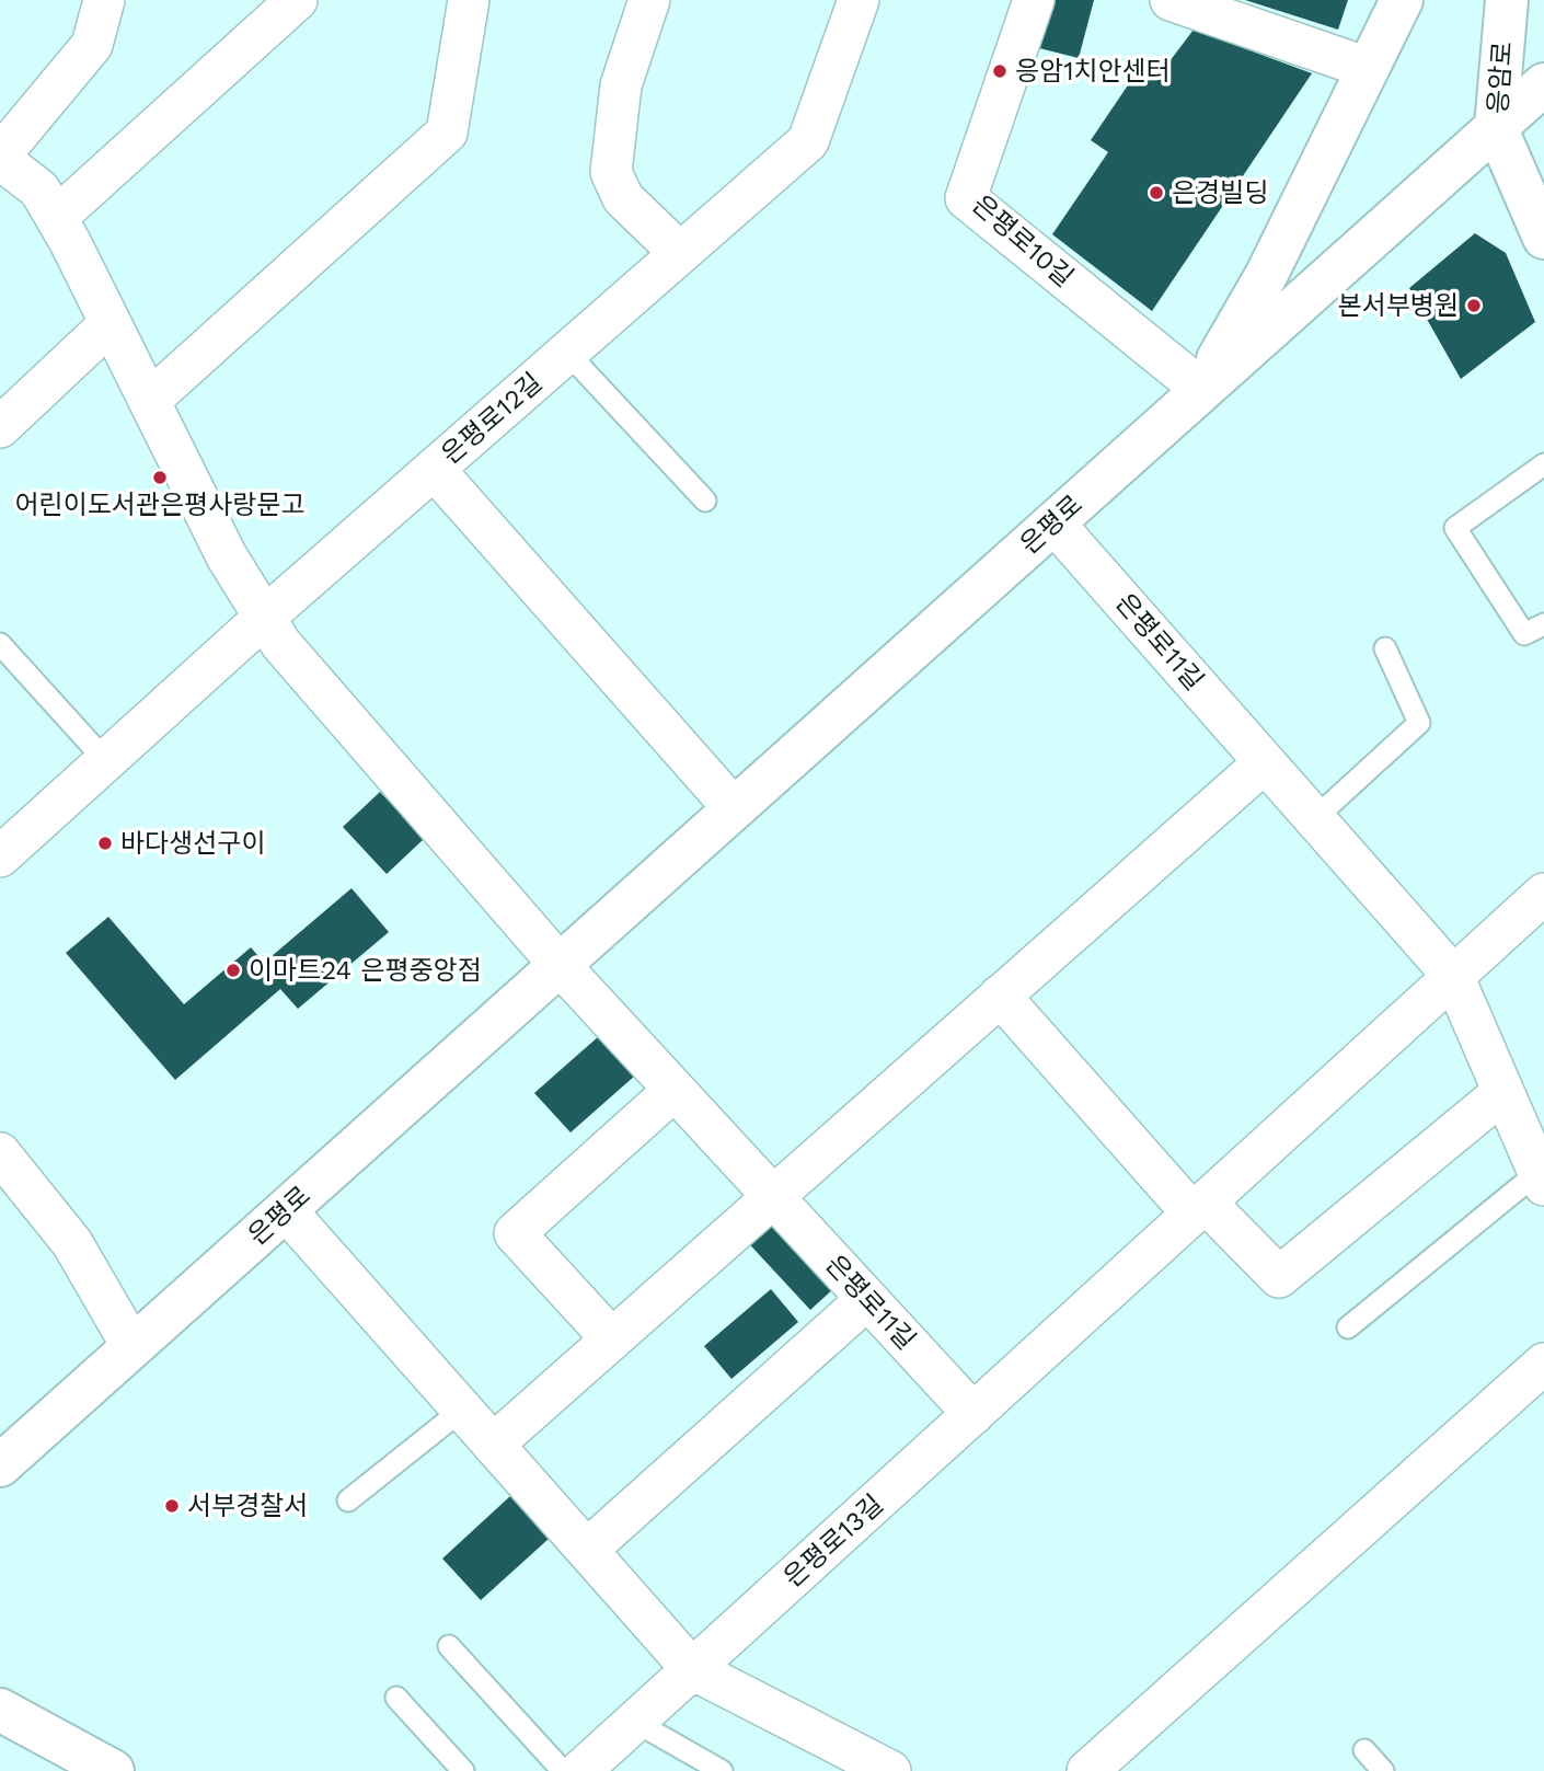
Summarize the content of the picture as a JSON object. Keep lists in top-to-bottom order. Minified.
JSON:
{"streets":{"main road":["응암로","은평로"],"street":["은평로10길","은평로12길","은평로11길","은평로13길"]},"crossings":[["응암로","은평로"],["은평로10길","은평로"],["은평로","은평로11길"],["은평로11길","은평로13길"]],"places":["응암1치안센터","은경빌딩","본서부병원","어린이도서관은평사랑문고","바다생선구이","이마트24 은평중앙점","서부경찰서"]}
